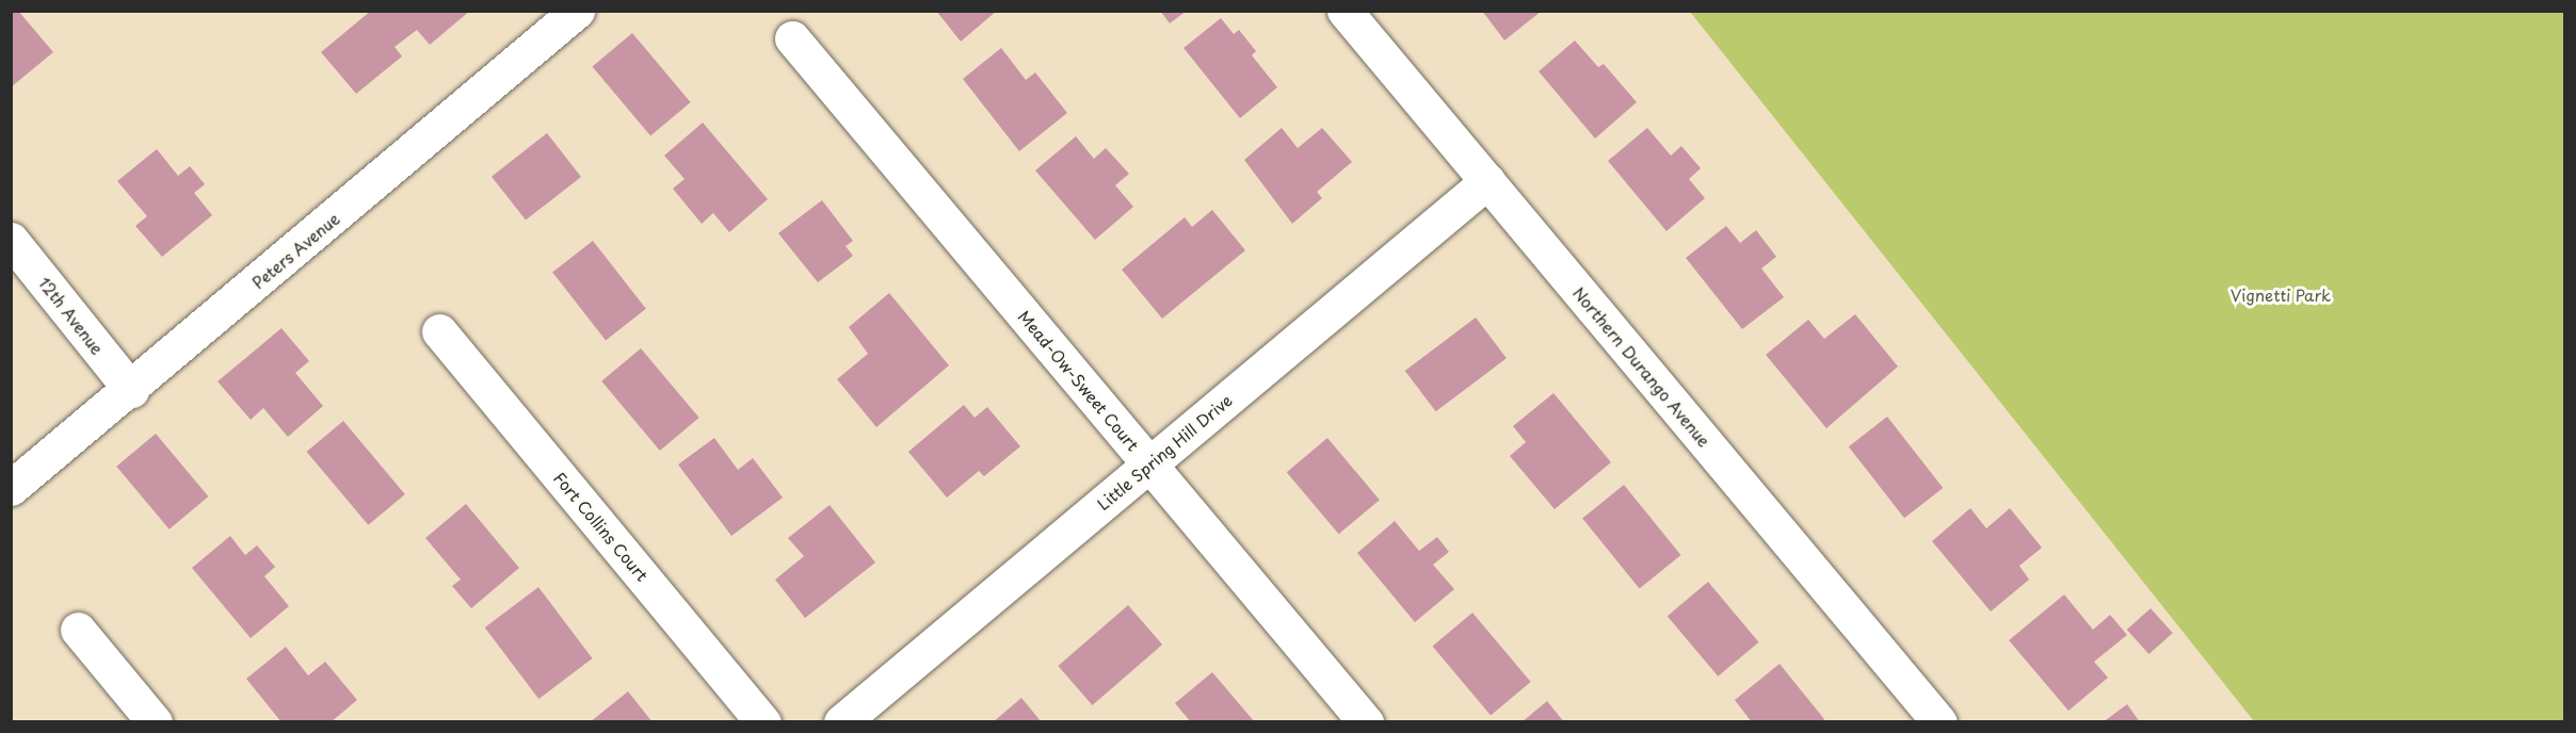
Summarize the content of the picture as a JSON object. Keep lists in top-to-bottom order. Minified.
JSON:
{"streets":{"street":["Peters Avenue","12th Avenue","Northern Durango Avenue","Mead-Ow-Sweet Court","Little Spring Hill Drive","Fort Collins Court"]},"crossings":[["Peters Avenue","12th Avenue"],["Northern Durango Avenue","Little Spring Hill Drive"],["Mead-Ow-Sweet Court","Little Spring Hill Drive"]],"parks":["Vignetti Park"]}
